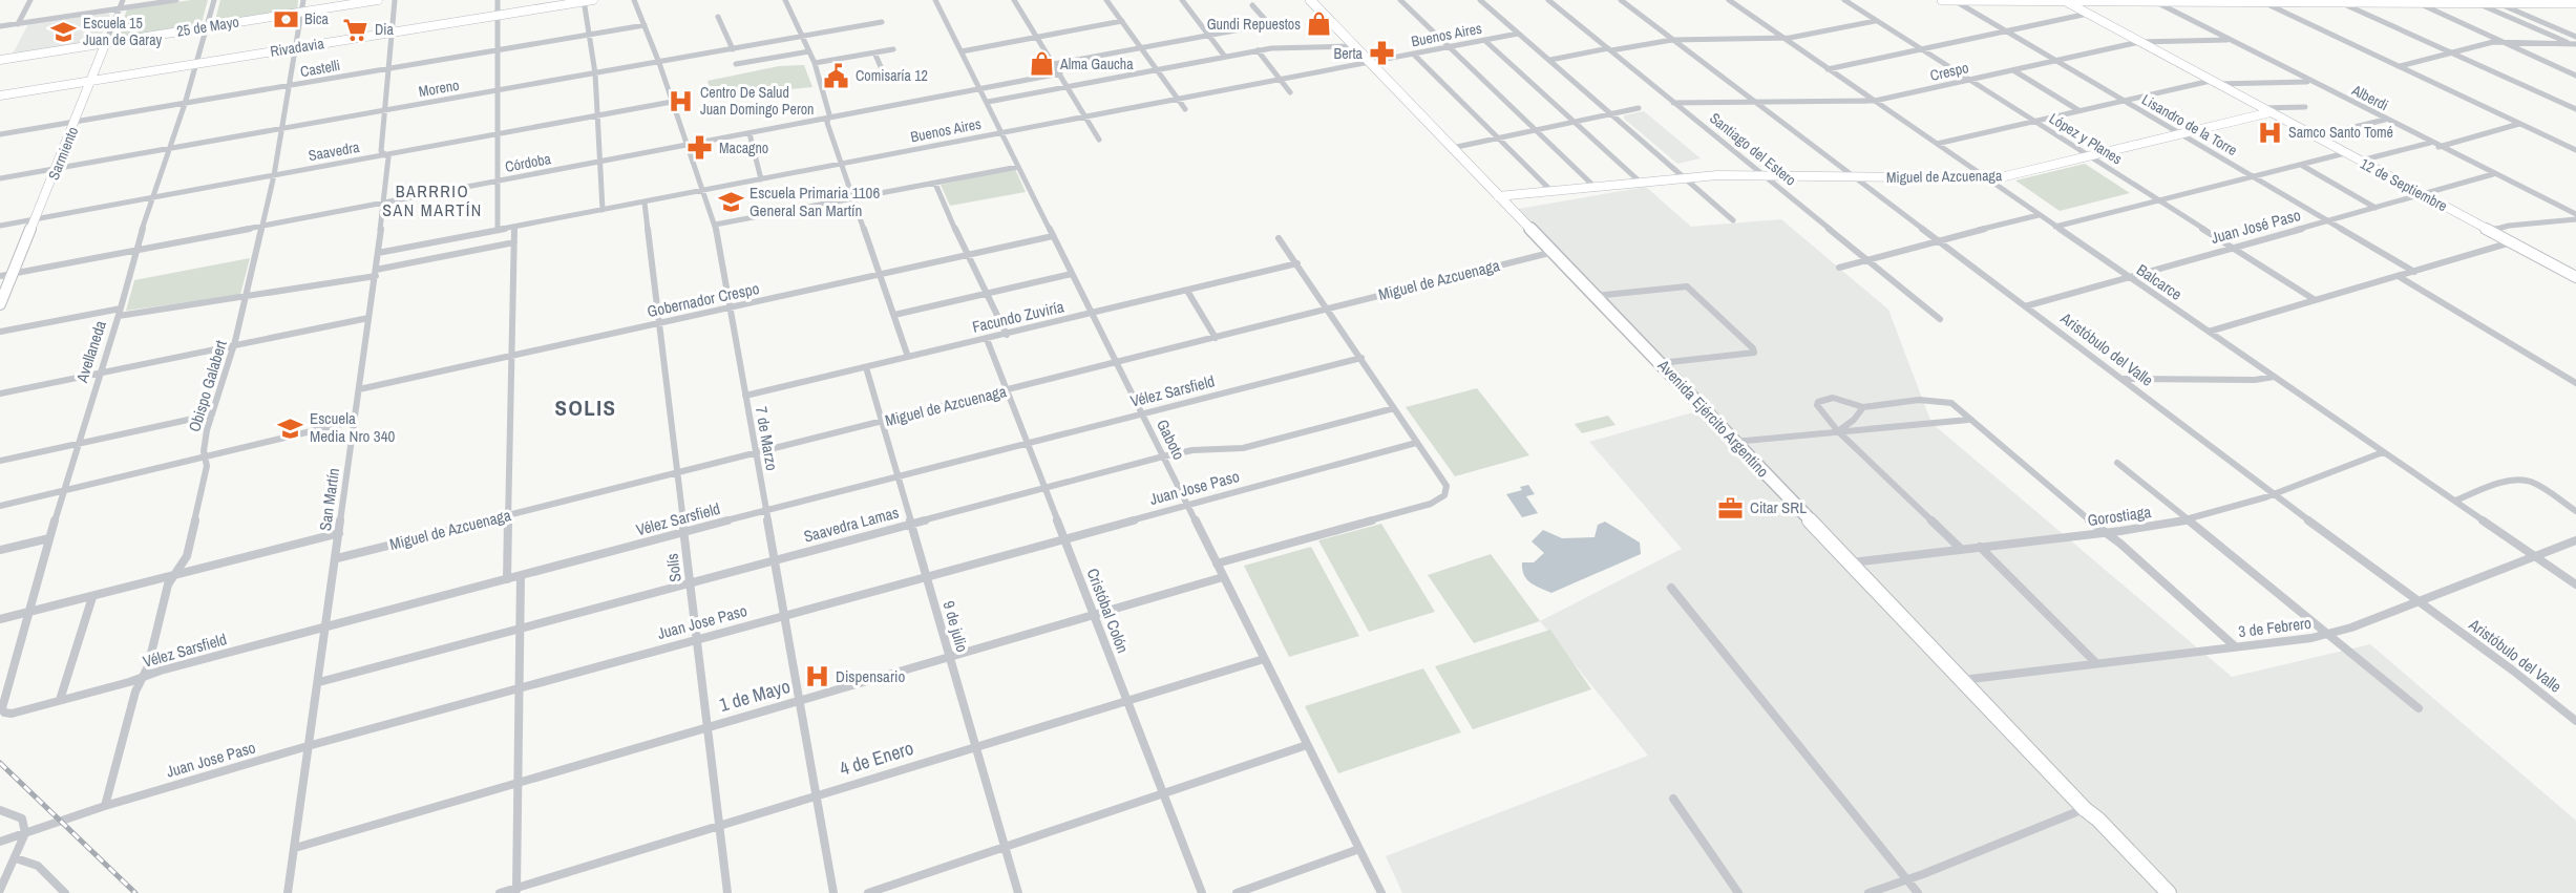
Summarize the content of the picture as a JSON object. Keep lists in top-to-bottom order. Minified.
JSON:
{"streets":{"main road":["Avenida Ejército Argentino"],"street":["25 de Mayo","Buenos Aires","Rivadavia","Castelli","Crespo","Moreno","Alberdi","Lisandro de la Torre","López y Planes","Santiago del Estero","Saavedra","Sarmiento","Córdoba","Miguel de Azcuenaga","12 de Septiembre","Juan José Paso","Balcarce","Gobernador Crespo","Facundo Zuviría","Aristóbulo del Valle","Avellaneda","Obispo Galabert","Vélez Sarsfield","7 de Marzo","Gaboto","Juan Jose Paso","San Martín","Gorostiaga","Saavedra Lamas","Solís","Cristóbal Colón","9 de julio","3 de Febrero","1 de Mayo","4 de Enero"]},"crossings":[["25 de Mayo","Sarmiento"],["25 de Mayo","Avellaneda"],["25 de Mayo","Obispo Galabert"],["Buenos Aires","Avenida Ejército Argentino"],["Buenos Aires","7 de Marzo"],["Buenos Aires","Gaboto"],["Buenos Aires","San Martín"],["Buenos Aires","Solís"],["Rivadavia","Sarmiento"],["Rivadavia","Avellaneda"],["Rivadavia","Obispo Galabert"],["Rivadavia","San Martín"],["Castelli","Sarmiento"],["Castelli","Avellaneda"],["Castelli","Obispo Galabert"],["Castelli","7 de Marzo"],["Castelli","San Martín"],["Crespo","Alberdi"],["Crespo","Lisandro de la Torre"],["Crespo","López y Planes"],["Crespo","Santiago del Estero"],["Crespo","12 de Septiembre"],["Crespo","Balcarce"],["Crespo","Aristóbulo del Valle"],["Moreno","Sarmiento"],["Moreno","Avellaneda"],["Moreno","Obispo Galabert"],["Moreno","7 de Marzo"],["Moreno","San Martín"],["Alberdi","Juan José Paso"],["Lisandro de la Torre","Miguel de Azcuenaga"],["Lisandro de la Torre","Juan José Paso"],["López y Planes","Miguel de Azcuenaga"],["López y Planes","Juan José Paso"],["Santiago del Estero","Miguel de Azcuenaga"],["Saavedra","Sarmiento"],["Saavedra","Avellaneda"],["Saavedra","Obispo Galabert"],["Saavedra","7 de Marzo"],["Saavedra","San Martín"],["Sarmiento","Córdoba"],["Córdoba","Avellaneda"],["Córdoba","Obispo Galabert"],["Córdoba","7 de Marzo"],["Córdoba","Gaboto"],["Córdoba","San Martín"],["Miguel de Azcuenaga","12 de Septiembre"],["Miguel de Azcuenaga","Balcarce"],["Miguel de Azcuenaga","Aristóbulo del Valle"],["Miguel de Azcuenaga","Avenida Ejército Argentino"],["Miguel de Azcuenaga","7 de Marzo"],["Miguel de Azcuenaga","Gaboto"],["Miguel de Azcuenaga","San Martín"],["Miguel de Azcuenaga","Solís"],["Miguel de Azcuenaga","Cristóbal Colón"],["Miguel de Azcuenaga","9 de julio"],["12 de Septiembre","Juan José Paso"],["Juan José Paso","Balcarce"],["Juan José Paso","Aristóbulo del Valle"],["Balcarce","Gorostiaga"],["Balcarce","3 de Febrero"],["Gobernador Crespo","7 de Marzo"],["Gobernador Crespo","Gaboto"],["Gobernador Crespo","San Martín"],["Gobernador Crespo","Solís"],["Facundo Zuviría","7 de Marzo"],["Facundo Zuviría","Gaboto"],["Facundo Zuviría","Cristóbal Colón"],["Facundo Zuviría","9 de julio"],["Aristóbulo del Valle","Gorostiaga"],["Aristóbulo del Valle","3 de Febrero"],["Avellaneda","Vélez Sarsfield"],["Obispo Galabert","Vélez Sarsfield"],["Obispo Galabert","Juan Jose Paso"],["Vélez Sarsfield","7 de Marzo"],["Vélez Sarsfield","Gaboto"],["Vélez Sarsfield","San Martín"],["Vélez Sarsfield","Solís"],["Vélez Sarsfield","Cristóbal Colón"],["Vélez Sarsfield","9 de julio"],["Avenida Ejército Argentino","Gorostiaga"],["Avenida Ejército Argentino","3 de Febrero"],["7 de Marzo","Juan Jose Paso"],["7 de Marzo","Saavedra Lamas"],["7 de Marzo","1 de Mayo"],["7 de Marzo","4 de Enero"],["Gaboto","Juan Jose Paso"],["Gaboto","Saavedra Lamas"],["Gaboto","1 de Mayo"],["Gaboto","4 de Enero"],["Juan Jose Paso","San Martín"],["Juan Jose Paso","Solís"],["Juan Jose Paso","Cristóbal Colón"],["Juan Jose Paso","9 de julio"],["San Martín","Saavedra Lamas"],["San Martín","1 de Mayo"],["Saavedra Lamas","Solís"],["Saavedra Lamas","Cristóbal Colón"],["Saavedra Lamas","9 de julio"],["Solís","1 de Mayo"],["Solís","4 de Enero"],["Cristóbal Colón","1 de Mayo"],["Cristóbal Colón","4 de Enero"],["9 de julio","1 de Mayo"],["9 de julio","4 de Enero"]],"districts":["BARRRIO SAN MARTÍN","SOLIS"],"places":{"bank":["Bica"],"shop":["Gundi Repuestos","Alma Gaucha"],"supermarket":["Dia"],"school or university":["Escuela 15 Juan de Garay","Escuela Primaria 1106 General San Martín","Escuela Media Nro 340"],"pharmacy":["Berta","Macagno"],"public building":["Comisaría 12"],"hospital":["Centro De Salud Juan Domingo Peron","Samco Santo Tomé","Dispensario"],"office":["Citar SRL"]}}
